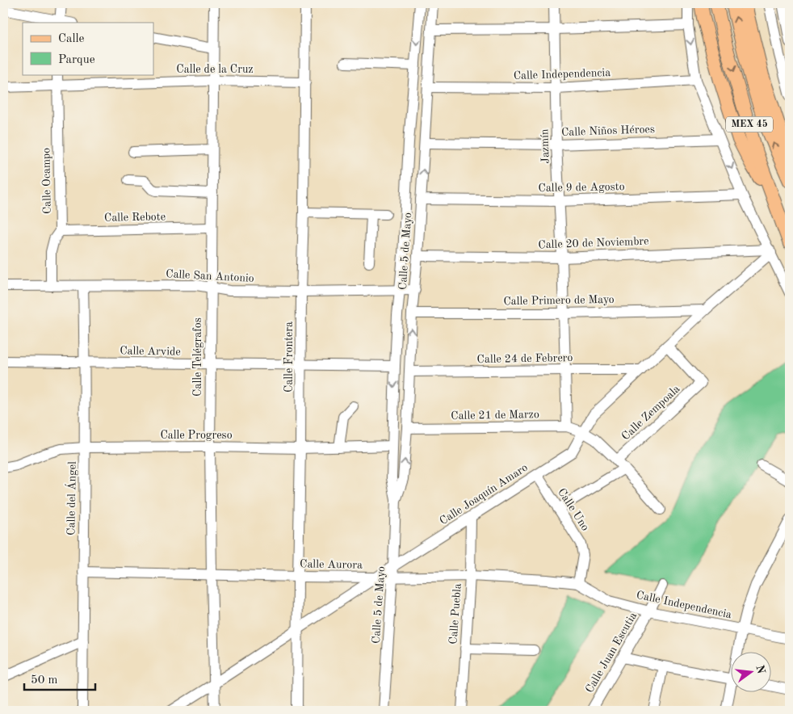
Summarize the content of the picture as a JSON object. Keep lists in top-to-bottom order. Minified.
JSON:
{"streets":{"main road":["MEX 45"],"street":["Calle de la Cruz","Calle Independencia","Calle Niños Héroes","Jazmín","Calle Ocampo","Calle 9 de Agosto","Calle Rebote","Calle 20 de Noviembre","Calle 5 de Mayo","Calle San Antonio","Calle Primero de Mayo","Calle Arvide","Calle Telégrafos","Calle Frontera","Calle 24 de Febrero","Calle Zempoala","Calle 21 de Marzo","Calle Progreso","Calle Joaquín Amaro","Calle del Ángel","Calle Uno","Calle Aurora","Calle Puebla","Calle Juan Escutia"]},"crossings":[["Calle de la Cruz","Calle Ocampo"],["Calle de la Cruz","Calle Telégrafos"],["Calle de la Cruz","Calle Frontera"],["Calle Independencia","Jazmín"],["Calle Independencia","Calle 5 de Mayo"],["Calle Independencia","Calle Uno"],["Calle Independencia","Calle Aurora"],["Calle Independencia","Calle Juan Escutia"],["Calle Niños Héroes","Jazmín"],["Calle Niños Héroes","Calle 5 de Mayo"],["Jazmín","Calle 9 de Agosto"],["Jazmín","Calle 20 de Noviembre"],["Jazmín","Calle Primero de Mayo"],["Jazmín","Calle 24 de Febrero"],["Jazmín","Calle 21 de Marzo"],["Calle Ocampo","Calle Rebote"],["Calle Ocampo","Calle San Antonio"],["Calle 9 de Agosto","Calle 5 de Mayo"],["Calle Rebote","Calle Telégrafos"],["Calle 20 de Noviembre","Calle 5 de Mayo"],["Calle 20 de Noviembre","Calle Joaquín Amaro"],["Calle 5 de Mayo","Calle San Antonio"],["Calle 5 de Mayo","Calle Primero de Mayo"],["Calle 5 de Mayo","Calle Arvide"],["Calle 5 de Mayo","Calle 24 de Febrero"],["Calle 5 de Mayo","Calle 21 de Marzo"],["Calle 5 de Mayo","Calle Progreso"],["Calle 5 de Mayo","Calle Joaquín Amaro"],["Calle 5 de Mayo","Calle Aurora"],["Calle San Antonio","Calle Telégrafos"],["Calle San Antonio","Calle Frontera"],["Calle San Antonio","Calle del Ángel"],["Calle Primero de Mayo","Calle Joaquín Amaro"],["Calle Arvide","Calle Telégrafos"],["Calle Arvide","Calle Frontera"],["Calle Arvide","Calle del Ángel"],["Calle Telégrafos","Calle Progreso"],["Calle Telégrafos","Calle Joaquín Amaro"],["Calle Telégrafos","Calle Aurora"],["Calle Frontera","Calle Progreso"],["Calle Frontera","Calle Joaquín Amaro"],["Calle Frontera","Calle Aurora"],["Calle 24 de Febrero","Calle Joaquín Amaro"],["Calle Zempoala","Calle 21 de Marzo"],["Calle Zempoala","Calle Joaquín Amaro"],["Calle 21 de Marzo","Calle Joaquín Amaro"],["Calle Progreso","Calle del Ángel"],["Calle Joaquín Amaro","Calle Uno"],["Calle Joaquín Amaro","Calle Aurora"],["Calle Joaquín Amaro","Calle Puebla"],["Calle del Ángel","Calle Aurora"],["Calle Uno","Calle Aurora"],["Calle Aurora","Calle Puebla"]],"legend":["Calle","Parque"],"scale_bar":"50 m","north":"right"}
